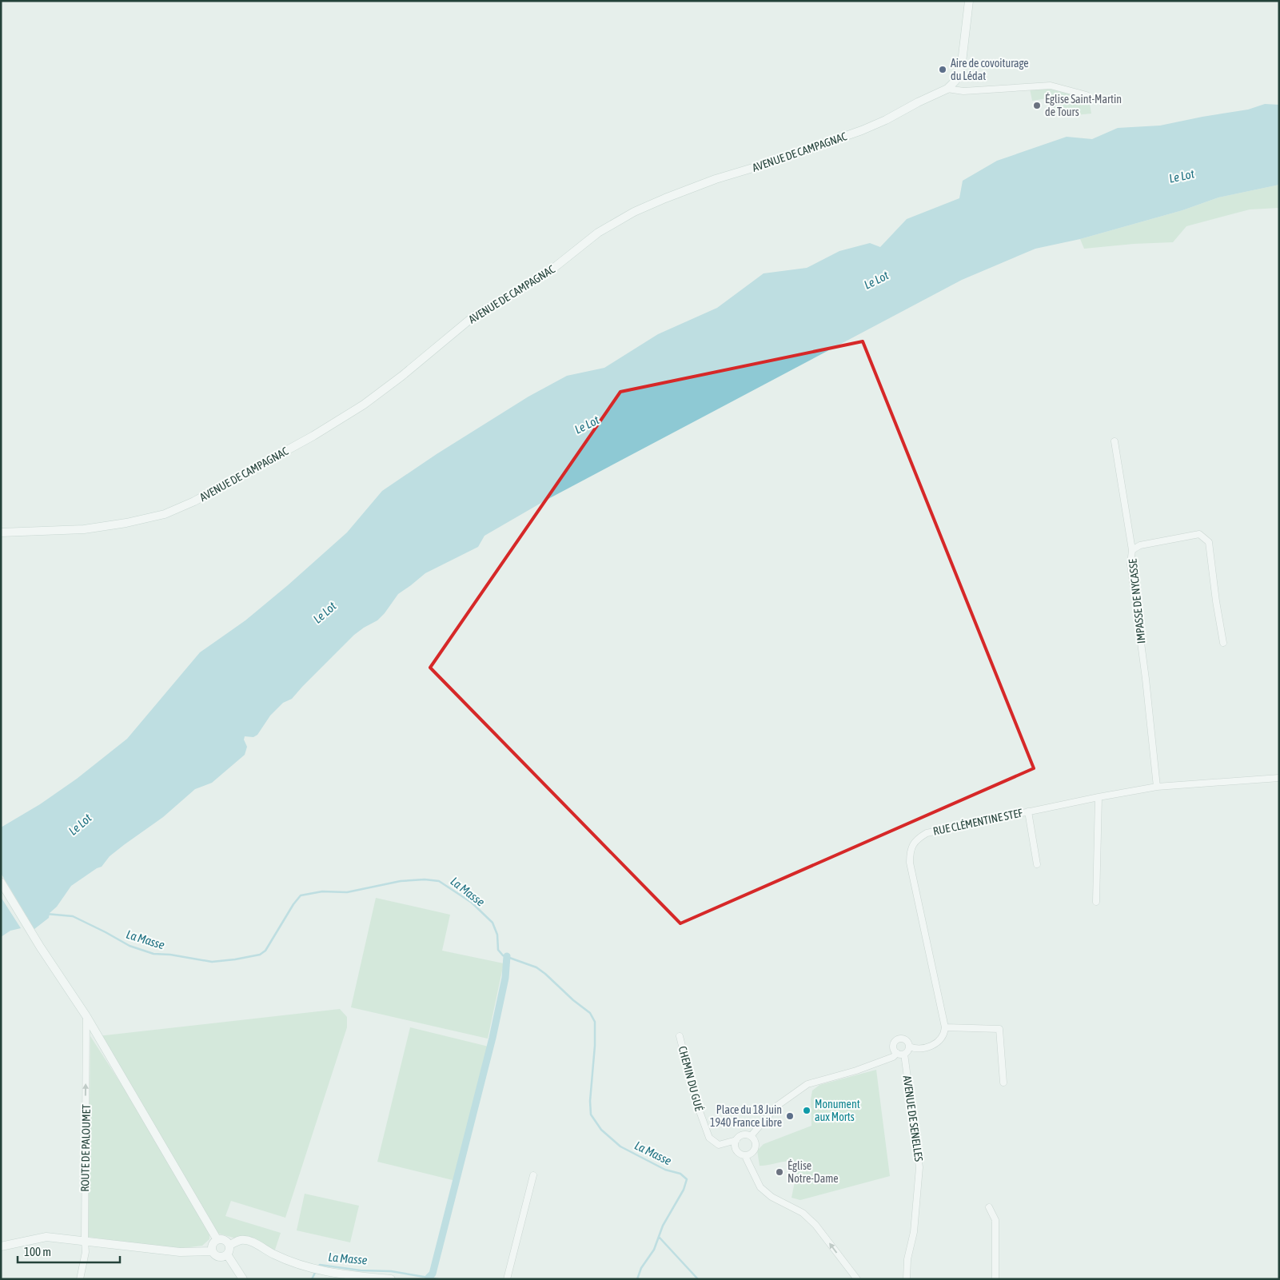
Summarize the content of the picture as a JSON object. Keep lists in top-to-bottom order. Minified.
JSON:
{"streets":{"street":["AVENUE DE CAMPAGNAC","IMPASSE DE NYCASSE","RUE CLÉMENTINE STEF","CHEMIN DU GUÉ","AVENUE DE SENELLES","ROUTE DE PALOUMET"]},"crossings":[["IMPASSE DE NYCASSE","RUE CLÉMENTINE STEF"]],"one_way":["ROUTE DE PALOUMET"],"water":["Le Lot","La Masse"],"places":["Aire de covoiturage du Lédat","Église Saint-Martin de Tours","Monument aux Morts","Place du 18 Juin 1940 France Libre","Église Notre-Dame"],"scale_bar":"100 m"}
